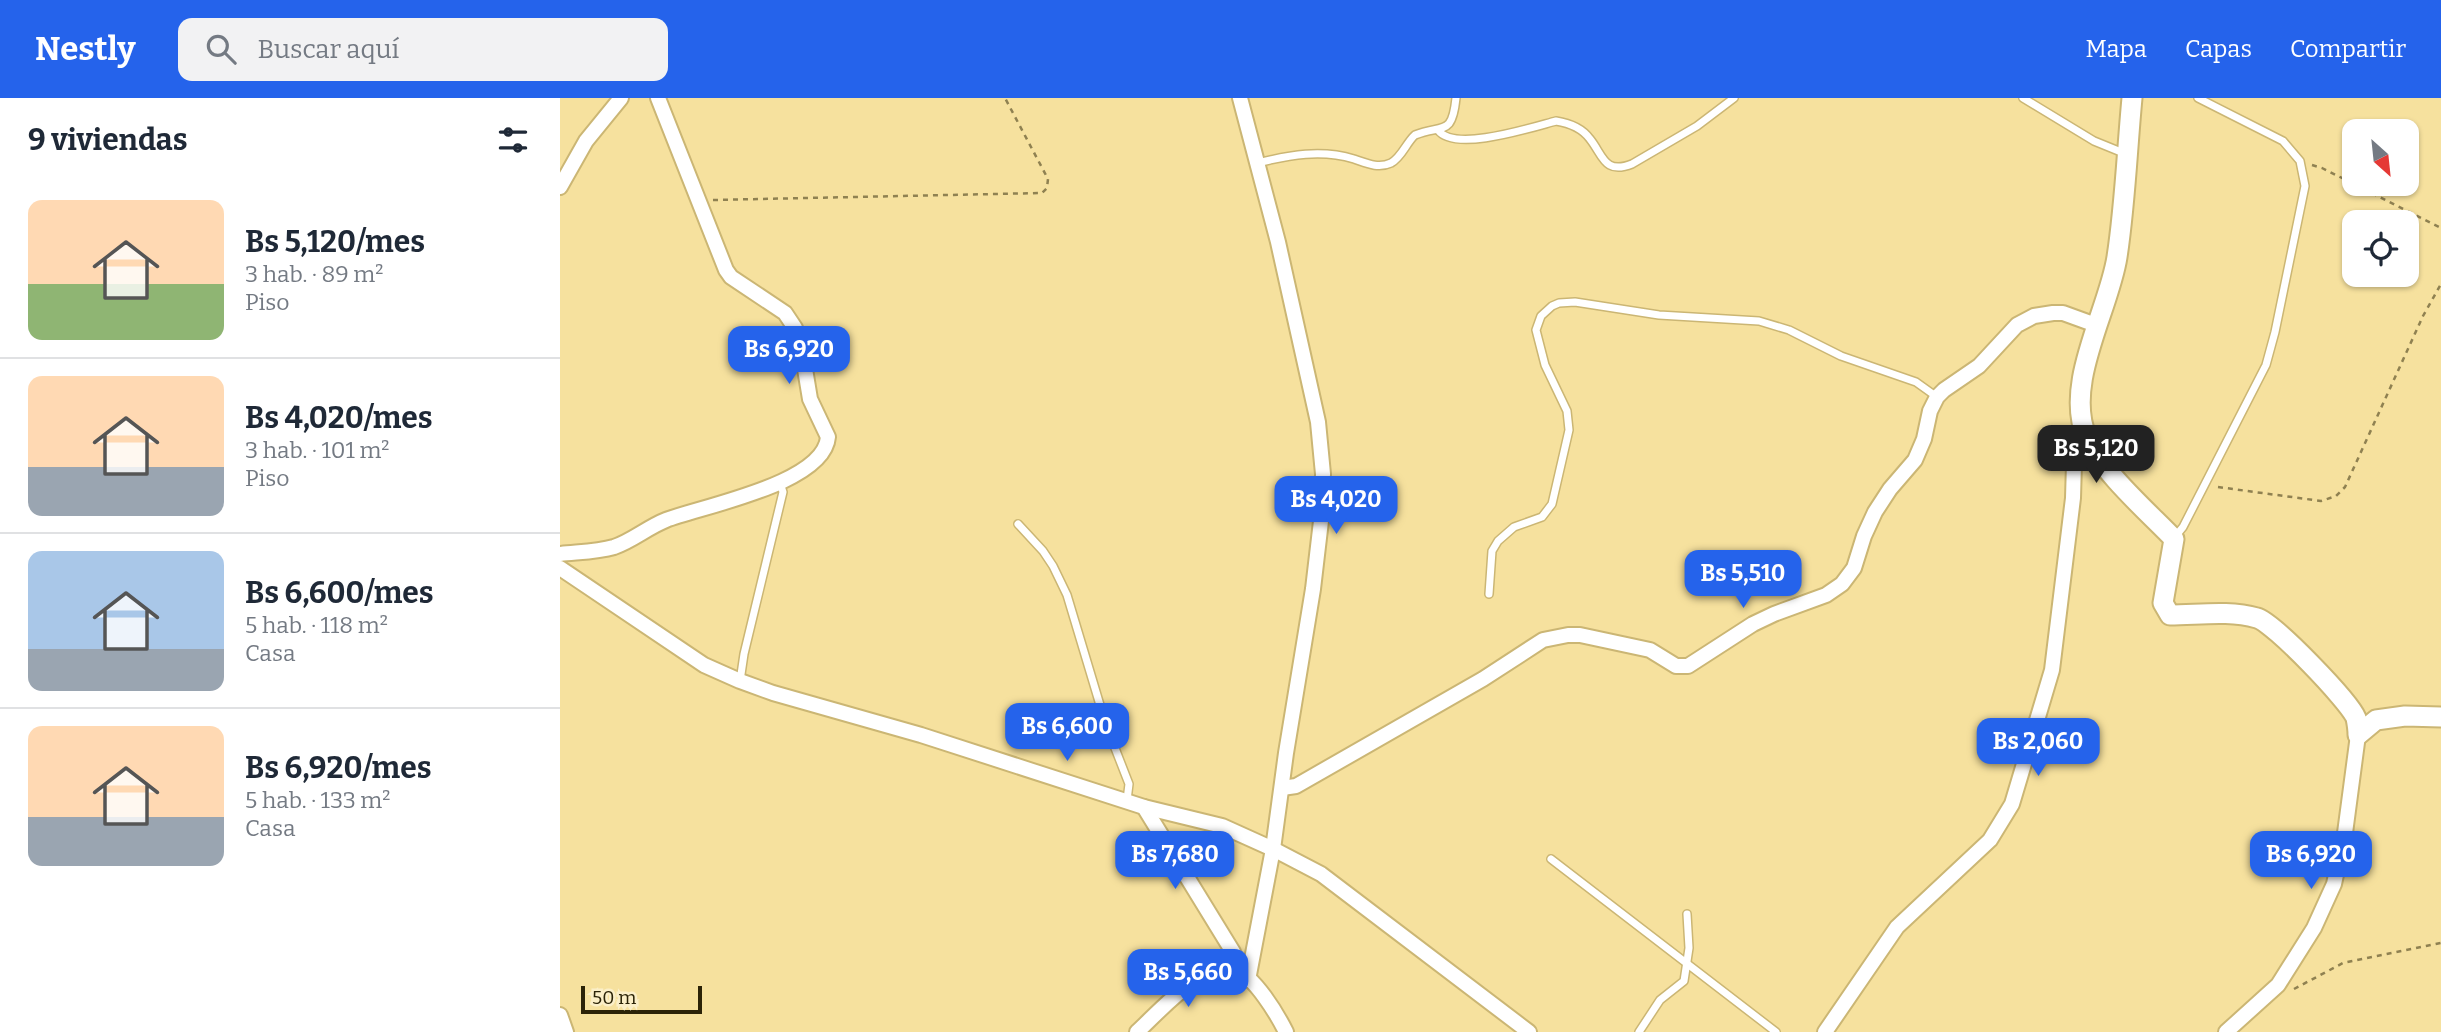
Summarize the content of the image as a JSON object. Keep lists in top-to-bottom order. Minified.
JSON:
{"scale_bar":"50 m","north":"bottom right","page":{"header":"Nestly","search":"Buscar aquí","nav":["Mapa","Capas","Compartir"],"heading":"9 viviendas","list":[{"name":"Bs 5,120/mes","note":"3 hab. · 89 m² · Piso"},{"name":"Bs 4,020/mes","note":"3 hab. · 101 m² · Piso"},{"name":"Bs 6,600/mes","note":"5 hab. · 118 m² · Casa"},{"name":"Bs 6,920/mes","note":"5 hab. · 133 m² · Casa"}],"price":["Bs 6,920","Bs 5,120","Bs 4,020","Bs 5,510","Bs 6,600","Bs 2,060","Bs 7,680","Bs 6,920","Bs 5,660"],"scale":"50 m"}}
